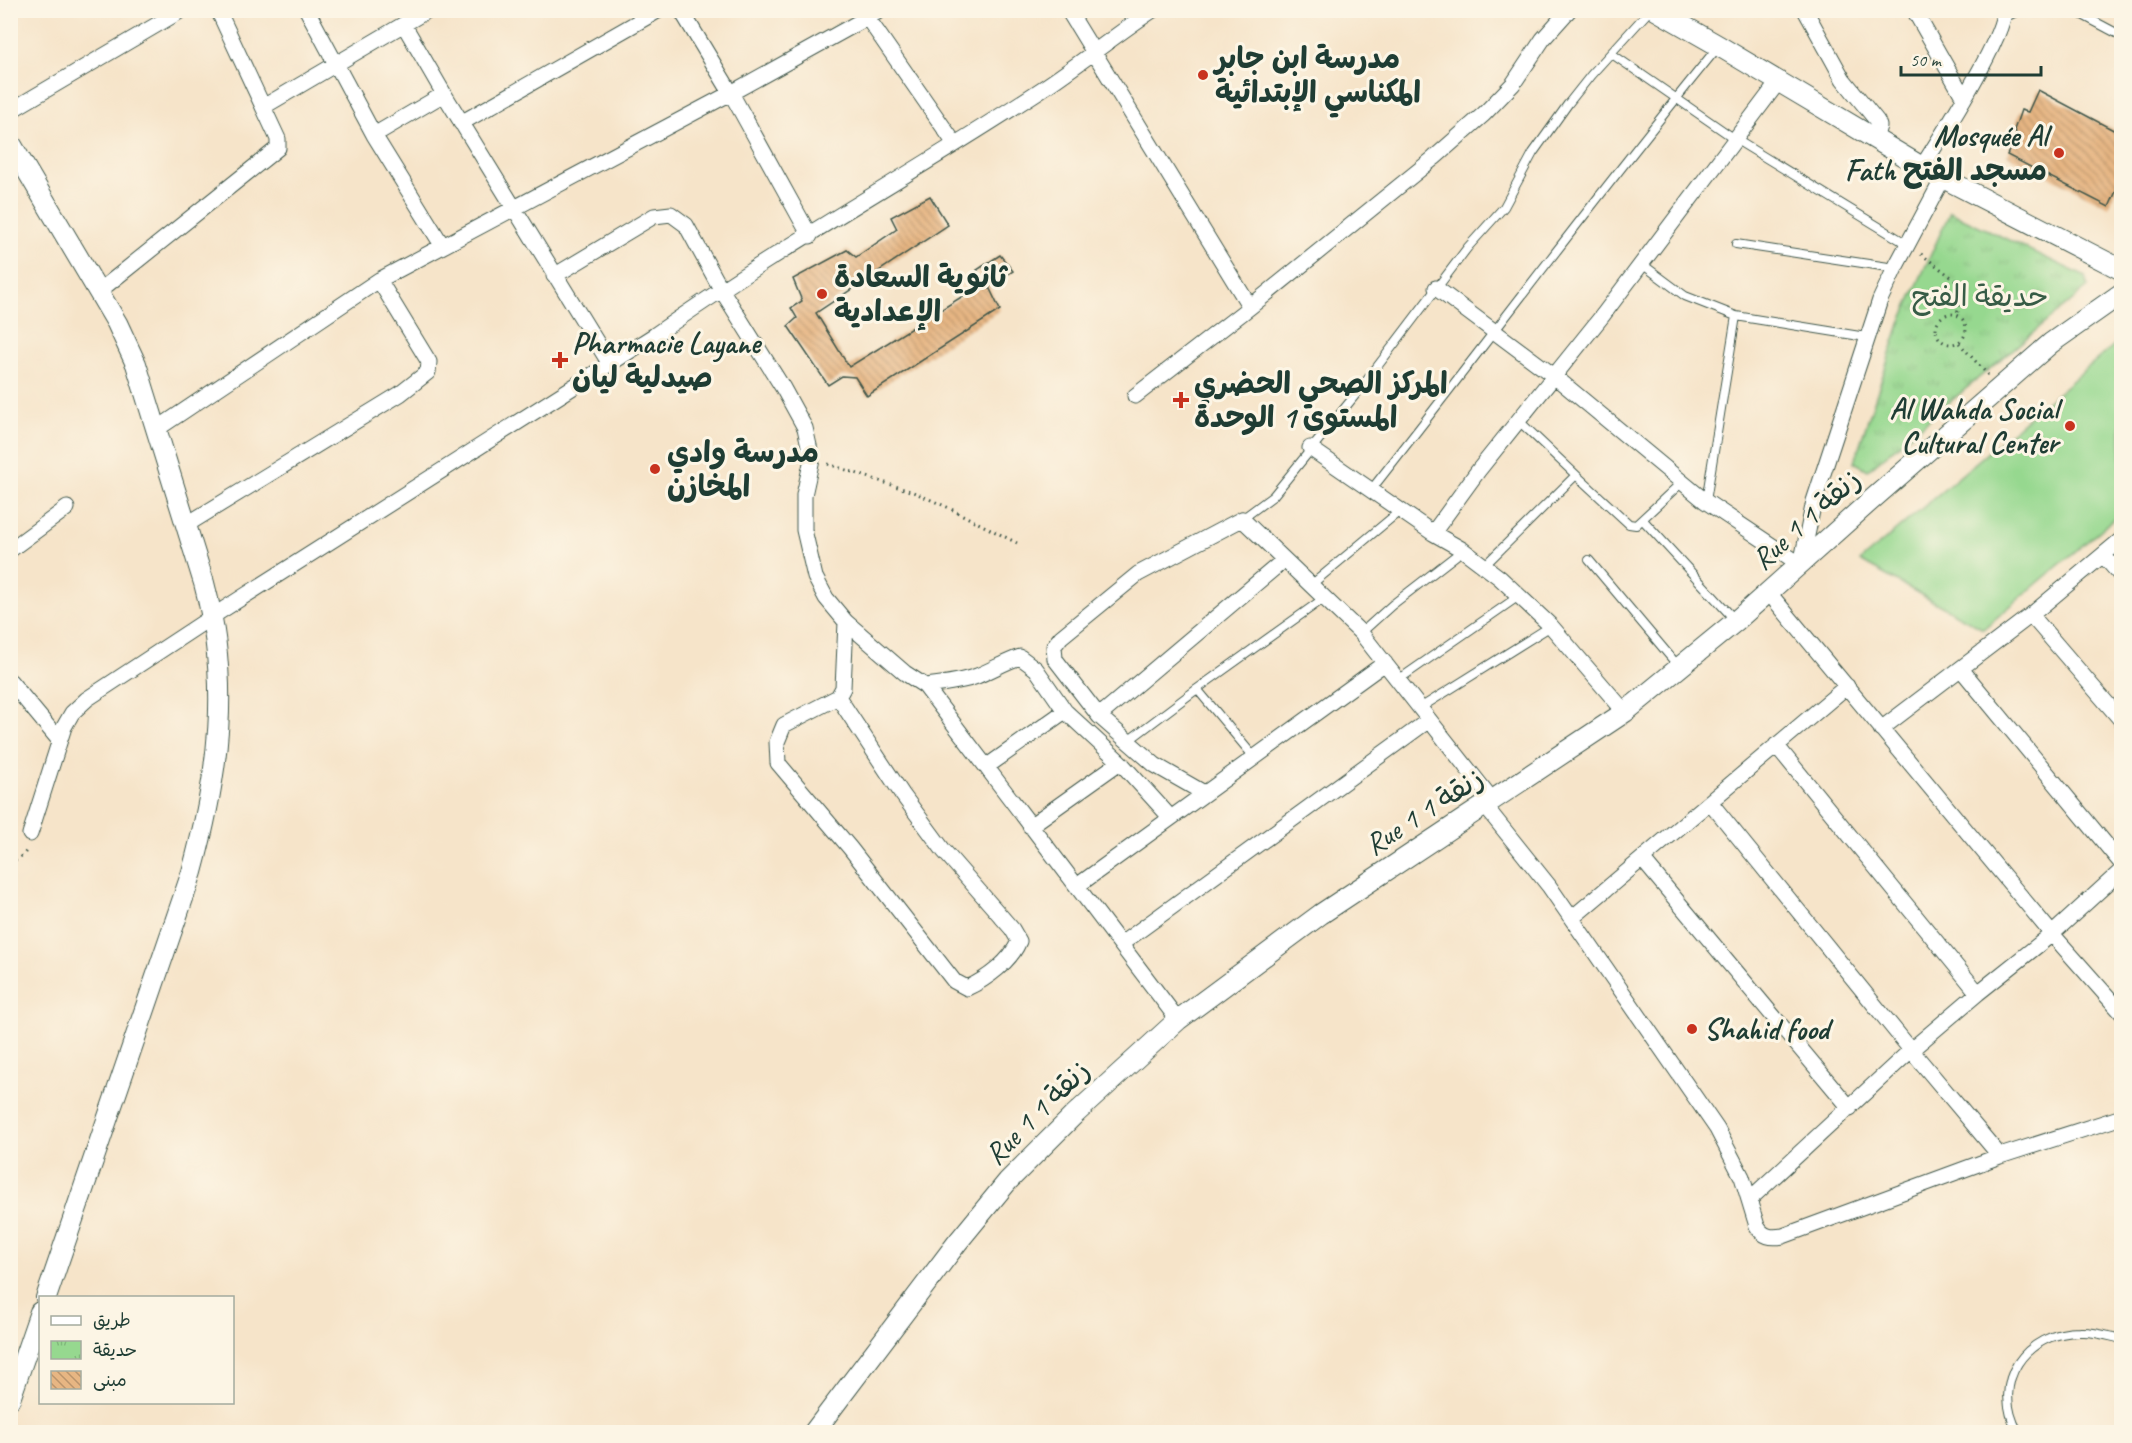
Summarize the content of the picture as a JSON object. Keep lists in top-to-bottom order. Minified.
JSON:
{"streets":{"street":["Rue 1 زنقة 1"]},"parks":["حديقة الفتح"],"places":{"other":["مدرسة ابن جابر المكناسي الإبتدائية","Mosquée Al Fath مسجد الفتح","ثانوية السعادة الإعدادية","Al Wahda Social Cultural Center","مدرسة وادي المخازن","Shahid food"],"health":["Pharmacie Layane صيدلية ليان","المركز الصحي الحضري المستوى 1 الوحدة"]},"legend":["طريق","حديقة","مبنى"],"scale_bar":"50 m"}
